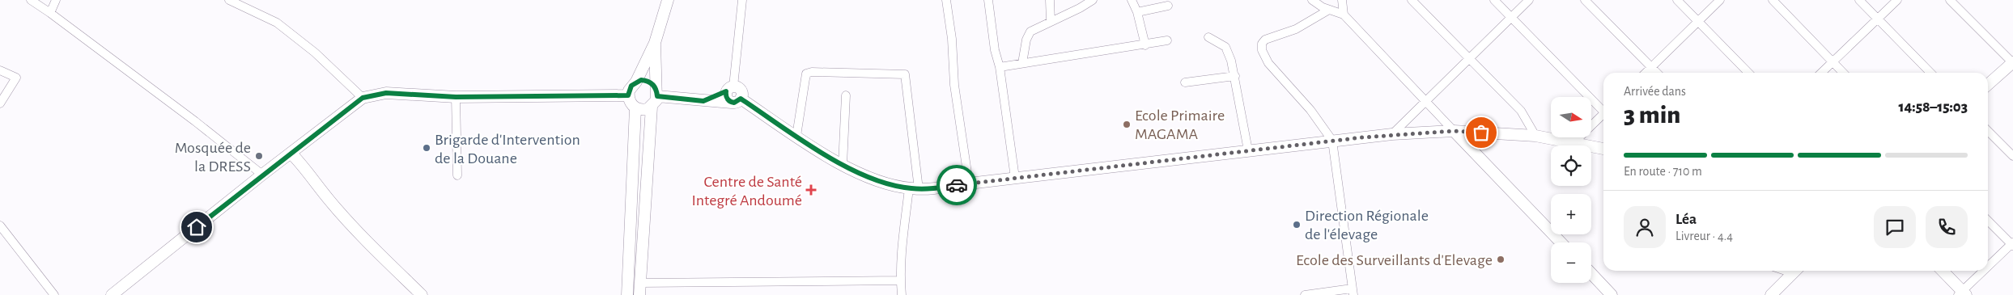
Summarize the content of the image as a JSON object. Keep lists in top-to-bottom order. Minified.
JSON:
{"places":{"other":["Ecole Primaire MAGAMA","Brigarde d'Intervention de la Douane","Mosquée de la DRESS","Direction Régionale de l'élevage","Ecole des Surveillants d'Elevage"],"health":["Centre de Santé Integré Andoumé"]},"north":"right","page":{"heading":["3 min","Arrivée dans","14:58–15:03"],"panel":["Léa","Livreur · 4.4"],"map_buttons":["+","−"],"bar":"En route · 710 m"}}
